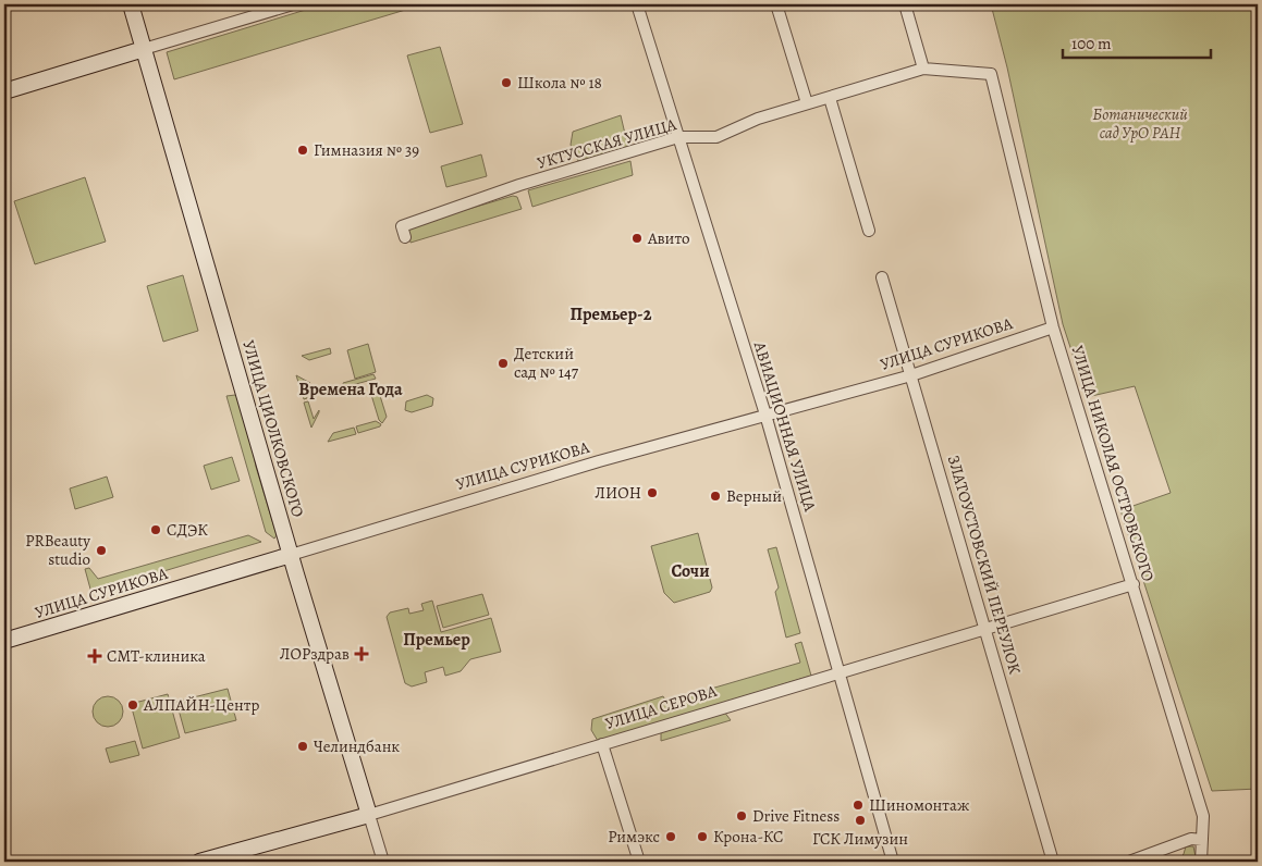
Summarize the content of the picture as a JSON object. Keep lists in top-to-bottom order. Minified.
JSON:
{"streets":{"street":["УКТУССКАЯ УЛИЦА","УЛИЦА СУРИКОВА","АВИАЦИОННАЯ УЛИЦА","УЛИЦА ЦИОЛКОВСКОГО","УЛИЦА НИКОЛАЯ ОСТРОВСКОГО","ЗЛАТОУСТОВСКИЙ ПЕРЕУЛОК","УЛИЦА СЕРОВА"]},"crossings":[["УКТУССКАЯ УЛИЦА","АВИАЦИОННАЯ УЛИЦА"],["УКТУССКАЯ УЛИЦА","УЛИЦА НИКОЛАЯ ОСТРОВСКОГО"],["УЛИЦА СУРИКОВА","АВИАЦИОННАЯ УЛИЦА"],["УЛИЦА СУРИКОВА","УЛИЦА ЦИОЛКОВСКОГО"],["УЛИЦА СУРИКОВА","УЛИЦА НИКОЛАЯ ОСТРОВСКОГО"],["УЛИЦА СУРИКОВА","ЗЛАТОУСТОВСКИЙ ПЕРЕУЛОК"],["АВИАЦИОННАЯ УЛИЦА","УЛИЦА СЕРОВА"],["УЛИЦА ЦИОЛКОВСКОГО","УЛИЦА СЕРОВА"],["УЛИЦА НИКОЛАЯ ОСТРОВСКОГО","УЛИЦА СЕРОВА"],["ЗЛАТОУСТОВСКИЙ ПЕРЕУЛОК","УЛИЦА СЕРОВА"]],"districts":["Премьер-2","Времена Года","Сочи","Премьер"],"parks":["Ботанический сад УрО РАН"],"places":{"other":["Школа № 18","Гимназия № 39","Авито","Детский сад № 147","ЛИОН","Верный","СДЭК","PRBeauty studio","АЛПАЙН-Центр","Челиндбанк","Шиномонтаж","Drive Fitness","ГСК Лимузин","Римэкс","Крона-КС"],"health":["ЛОРздрав","СМТ-клиника"]},"scale_bar":"100 m"}
